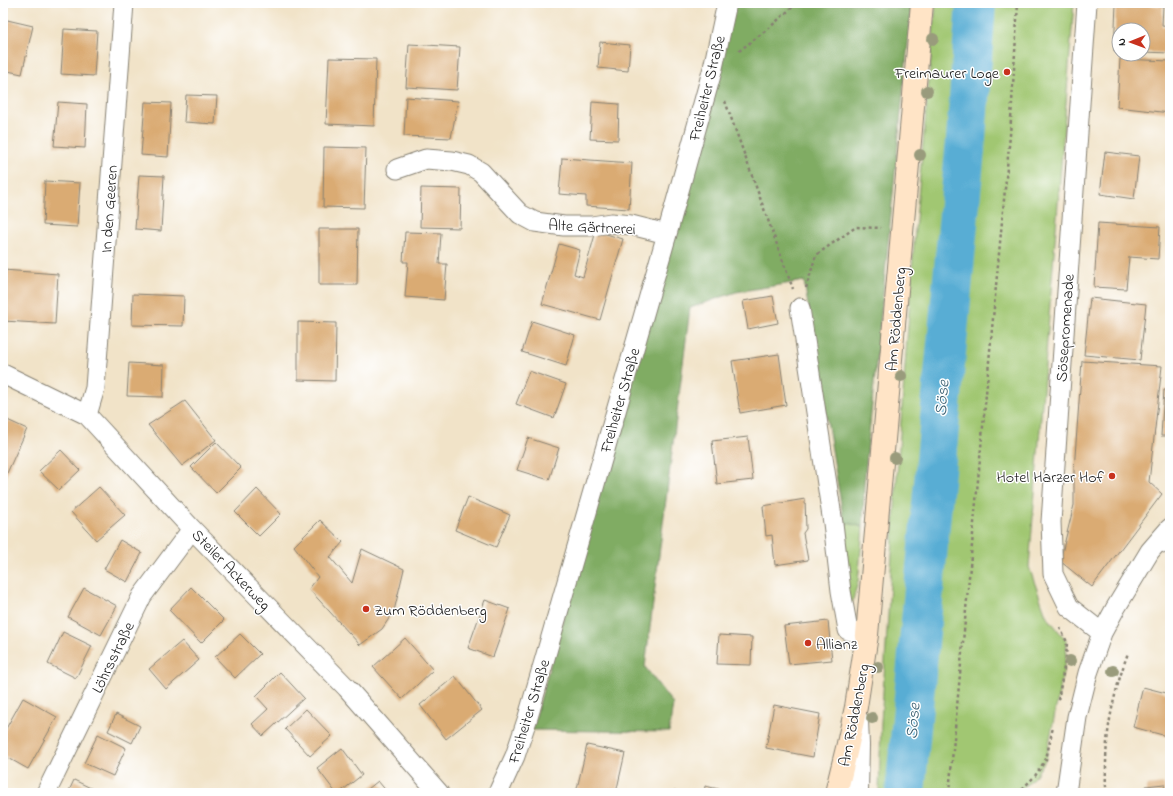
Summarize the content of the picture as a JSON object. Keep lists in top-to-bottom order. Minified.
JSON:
{"streets":{"main road":["Am Röddenberg"],"street":["Freiheiter Straße","In den Geeren","Alte Gärtnerei","Sösepromenade","Steiler Ackerweg","Löhrsstraße"]},"crossings":[["Freiheiter Straße","Alte Gärtnerei"],["In den Geeren","Steiler Ackerweg"],["Steiler Ackerweg","Löhrsstraße"]],"water":["Söse"],"places":["Freimaurer Loge","Hotel Harzer Hof","Zum Röddenberg","Allianz"],"north":"left"}
